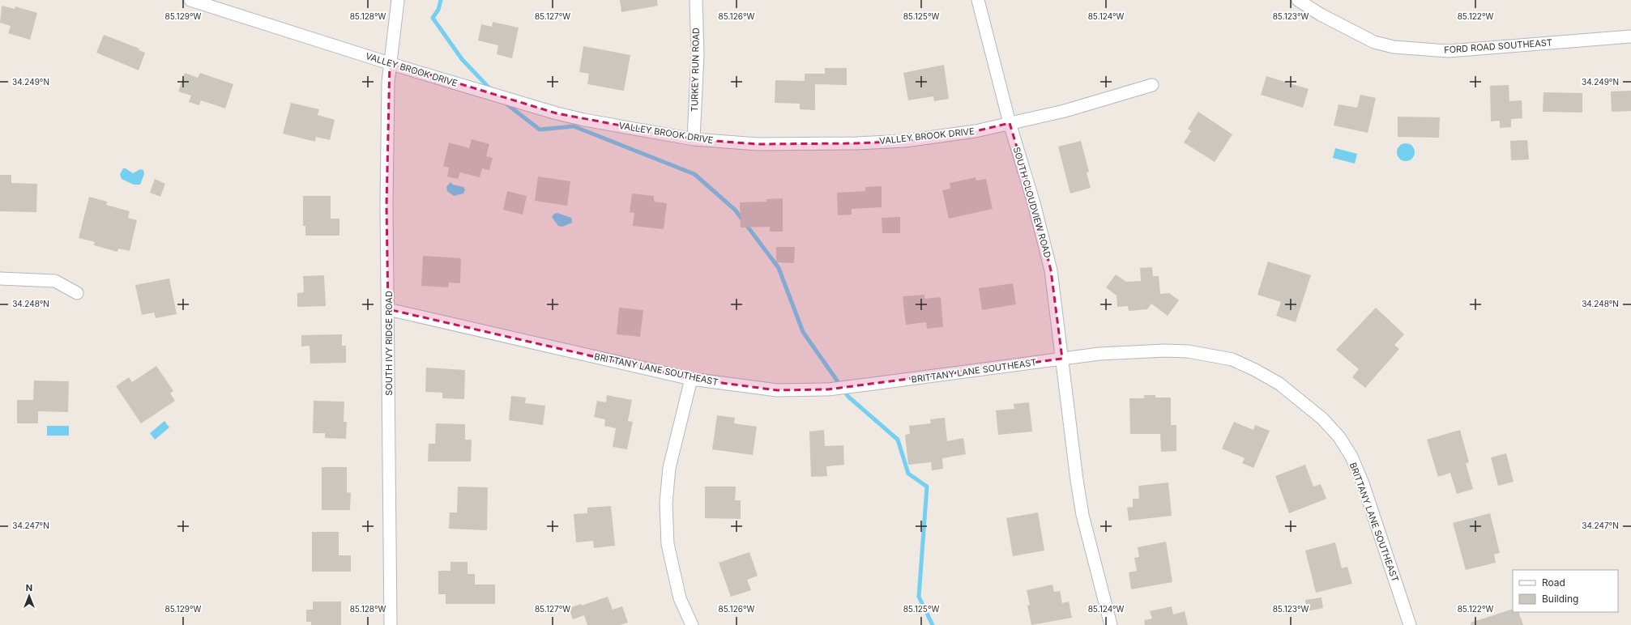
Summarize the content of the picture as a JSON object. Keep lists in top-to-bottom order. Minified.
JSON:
{"streets":{"street":["FORD ROAD SOUTHEAST","VALLEY BROOK DRIVE","TURKEY RUN ROAD","SOUTH CLOUDVIEW ROAD","SOUTH IVY RIDGE ROAD","BRITTANY LANE SOUTHEAST"]},"crossings":[["VALLEY BROOK DRIVE","TURKEY RUN ROAD"],["VALLEY BROOK DRIVE","SOUTH CLOUDVIEW ROAD"],["VALLEY BROOK DRIVE","SOUTH IVY RIDGE ROAD"],["SOUTH CLOUDVIEW ROAD","BRITTANY LANE SOUTHEAST"],["SOUTH IVY RIDGE ROAD","BRITTANY LANE SOUTHEAST"]],"legend":["Road","Building"],"north":"top","coordinates":["85.129°W","85.128°W","85.127°W","85.126°W","85.125°W","85.124°W","85.123°W","85.122°W","34.249°N","34.248°N","34.247°N"]}
